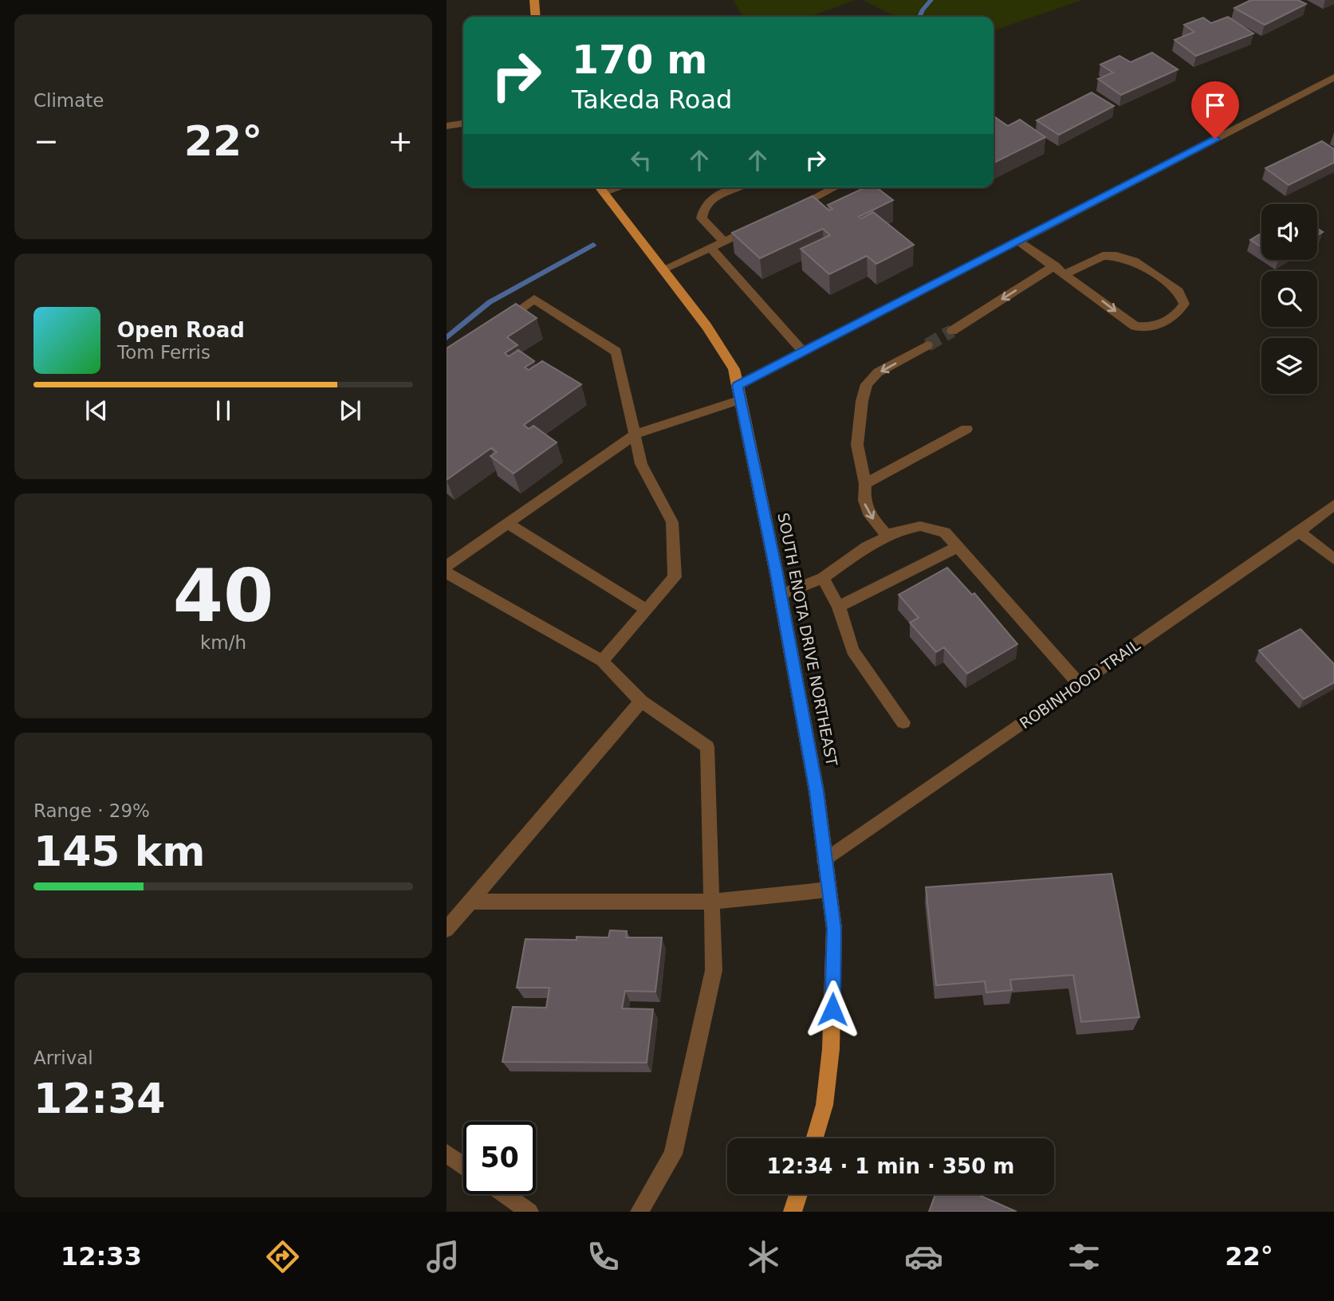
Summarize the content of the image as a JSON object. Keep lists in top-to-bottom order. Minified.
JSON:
{"streets":{"main road":["SOUTH ENOTA DRIVE NORTHEAST"],"street":["ROBINHOOD TRAIL"]},"crossings":[["SOUTH ENOTA DRIVE NORTHEAST","ROBINHOOD TRAIL"]],"page":{"tile":["Climate",["40","km/h"],["Range · 29%","145 km"],["Arrival","12:34"]],"turn":["170 m","Takeda Road"],"heat":["−","22°","+"],"song":["Open Road","Tom Ferris"],"limit":"50","trip":"12:34 · 1 min · 350 m","tabs":["12:33","22°"]}}
